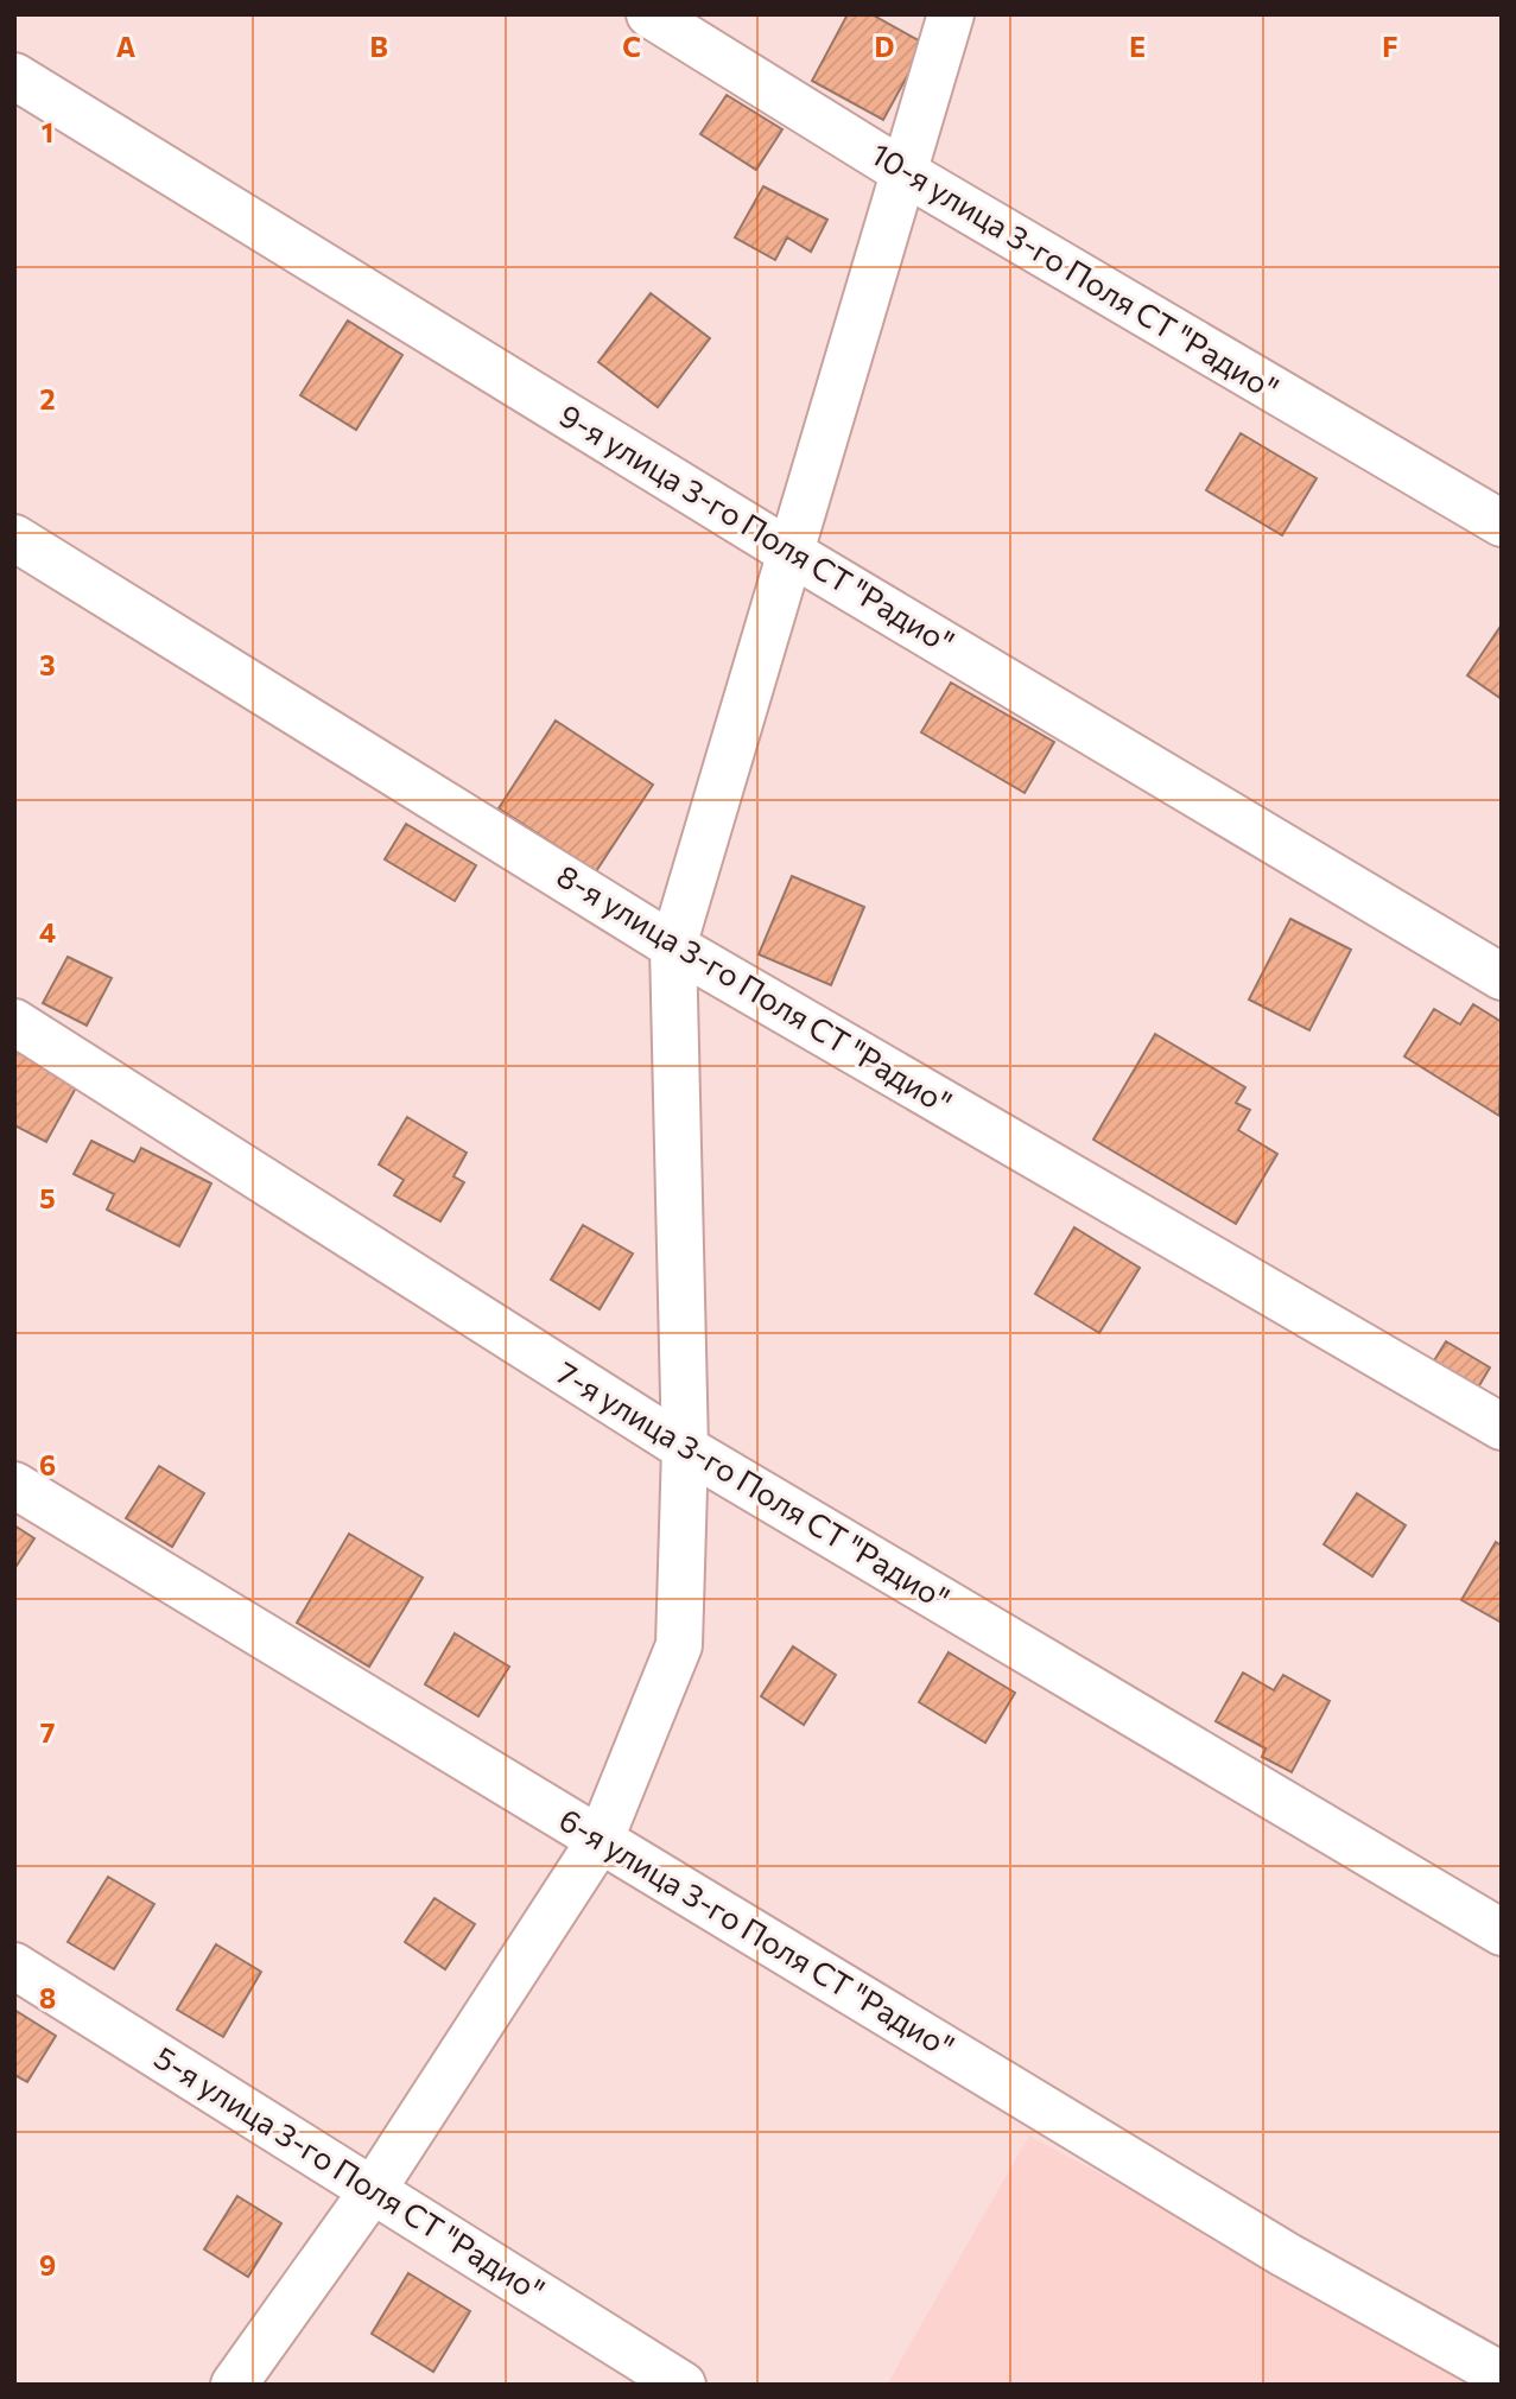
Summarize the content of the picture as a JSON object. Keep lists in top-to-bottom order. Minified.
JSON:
{"streets":{"street":["10-я улица 3-го Поля СТ \"Радио\"","9-я улица 3-го Поля СТ \"Радио\"","8-я улица 3-го Поля СТ \"Радио\"","7-я улица 3-го Поля СТ \"Радио\"","6-я улица 3-го Поля СТ \"Радио\"","5-я улица 3-го Поля СТ \"Радио\""]},"grid":{"columns":["A","B","C","D","E","F"],"rows":["1","2","3","4","5","6","7","8","9"]}}
